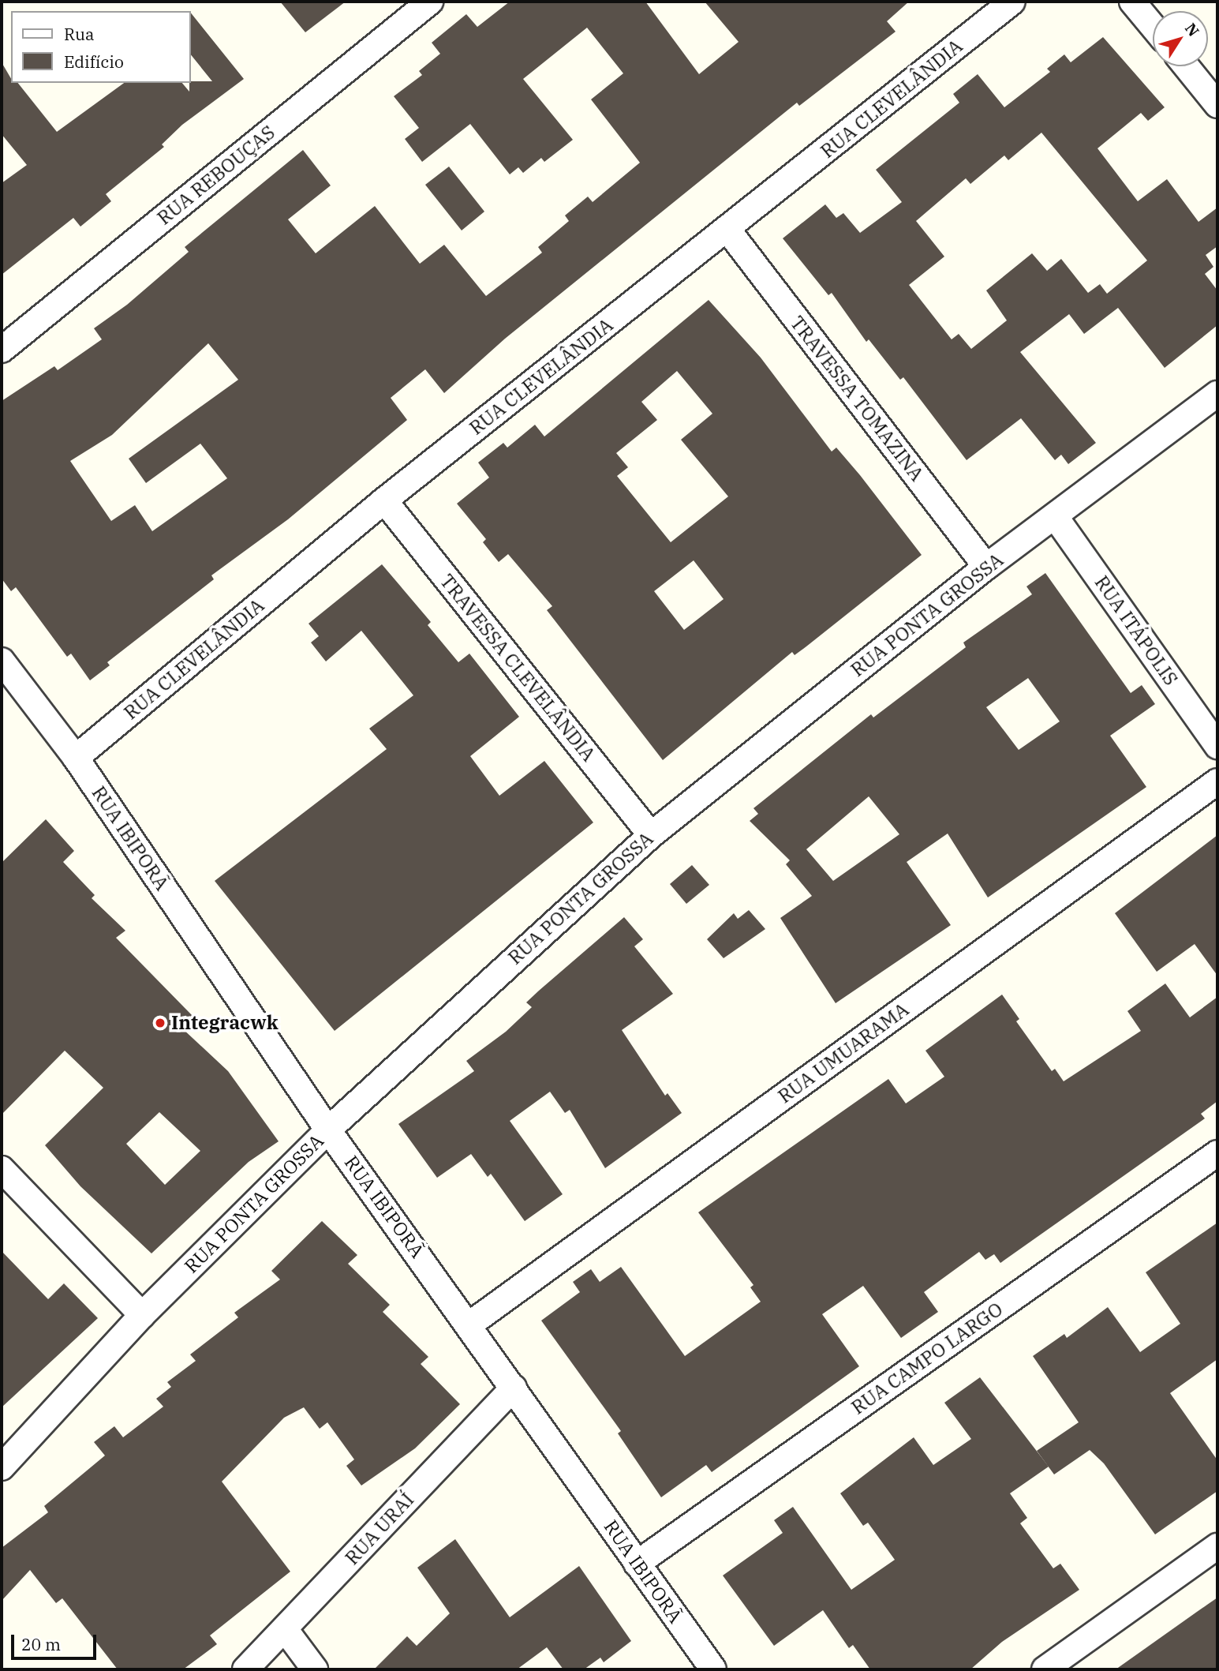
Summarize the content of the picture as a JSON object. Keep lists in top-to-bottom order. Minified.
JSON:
{"streets":{"street":["RUA CLEVELÂNDIA","RUA REBOUÇAS","TRAVESSA TOMAZINA","RUA PONTA GROSSA","RUA ITÁPOLIS","TRAVESSA CLEVELÂNDIA","RUA IBIPORÃ","RUA UMUARAMA","RUA CAMPO LARGO","RUA URAÍ"]},"crossings":[["RUA CLEVELÂNDIA","TRAVESSA TOMAZINA"],["RUA CLEVELÂNDIA","TRAVESSA CLEVELÂNDIA"],["RUA CLEVELÂNDIA","RUA IBIPORÃ"],["TRAVESSA TOMAZINA","RUA PONTA GROSSA"],["RUA PONTA GROSSA","RUA ITÁPOLIS"],["RUA PONTA GROSSA","TRAVESSA CLEVELÂNDIA"],["RUA PONTA GROSSA","RUA IBIPORÃ"],["RUA IBIPORÃ","RUA UMUARAMA"],["RUA IBIPORÃ","RUA CAMPO LARGO"],["RUA IBIPORÃ","RUA URAÍ"]],"places":["Integracwk"],"legend":["Rua","Edifício"],"scale_bar":"20 m","north":"top right"}
